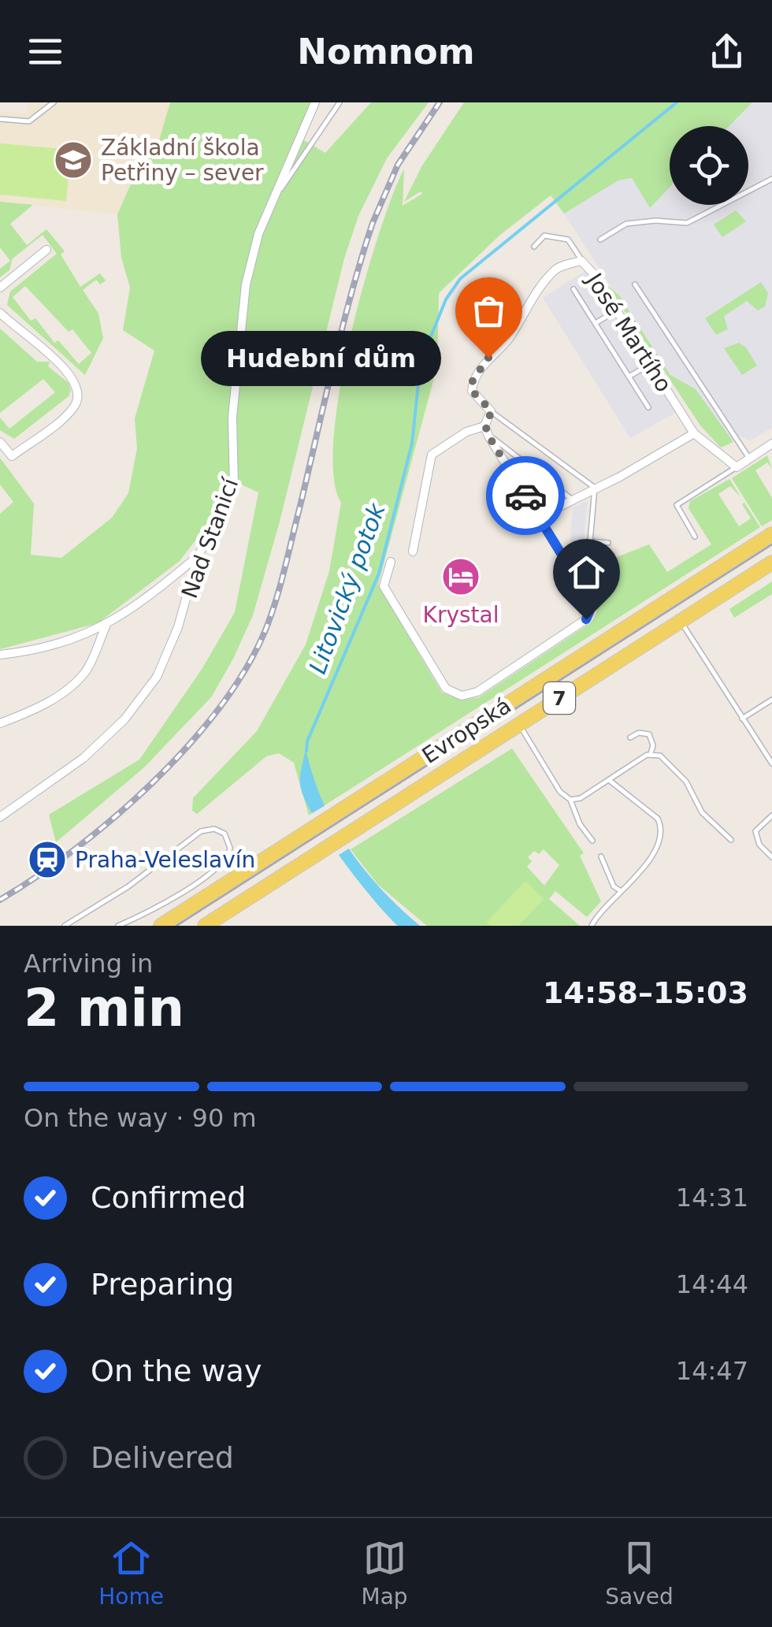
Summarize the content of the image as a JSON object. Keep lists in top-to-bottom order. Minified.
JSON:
{"streets":{"main road":["7","Evropská"],"street":["José Martího","Nad Stanicí"]},"water":["Litovický potok"],"places":{"school or university":["Základní škola Petřiny – sever"],"other":["Hudební dům"],"hotel":["Krystal"],"station":["Praha-Veleslavín"]},"page":{"header":"Nomnom","bubble":"Hudební dům","heading":["2 min","Arriving in","14:58–15:03"],"bar":"On the way · 90 m","list":[["Confirmed","14:31"],["Preparing","14:44"],["On the way","14:47"],"Delivered"],"tabs":["Home","Map","Saved"]}}
